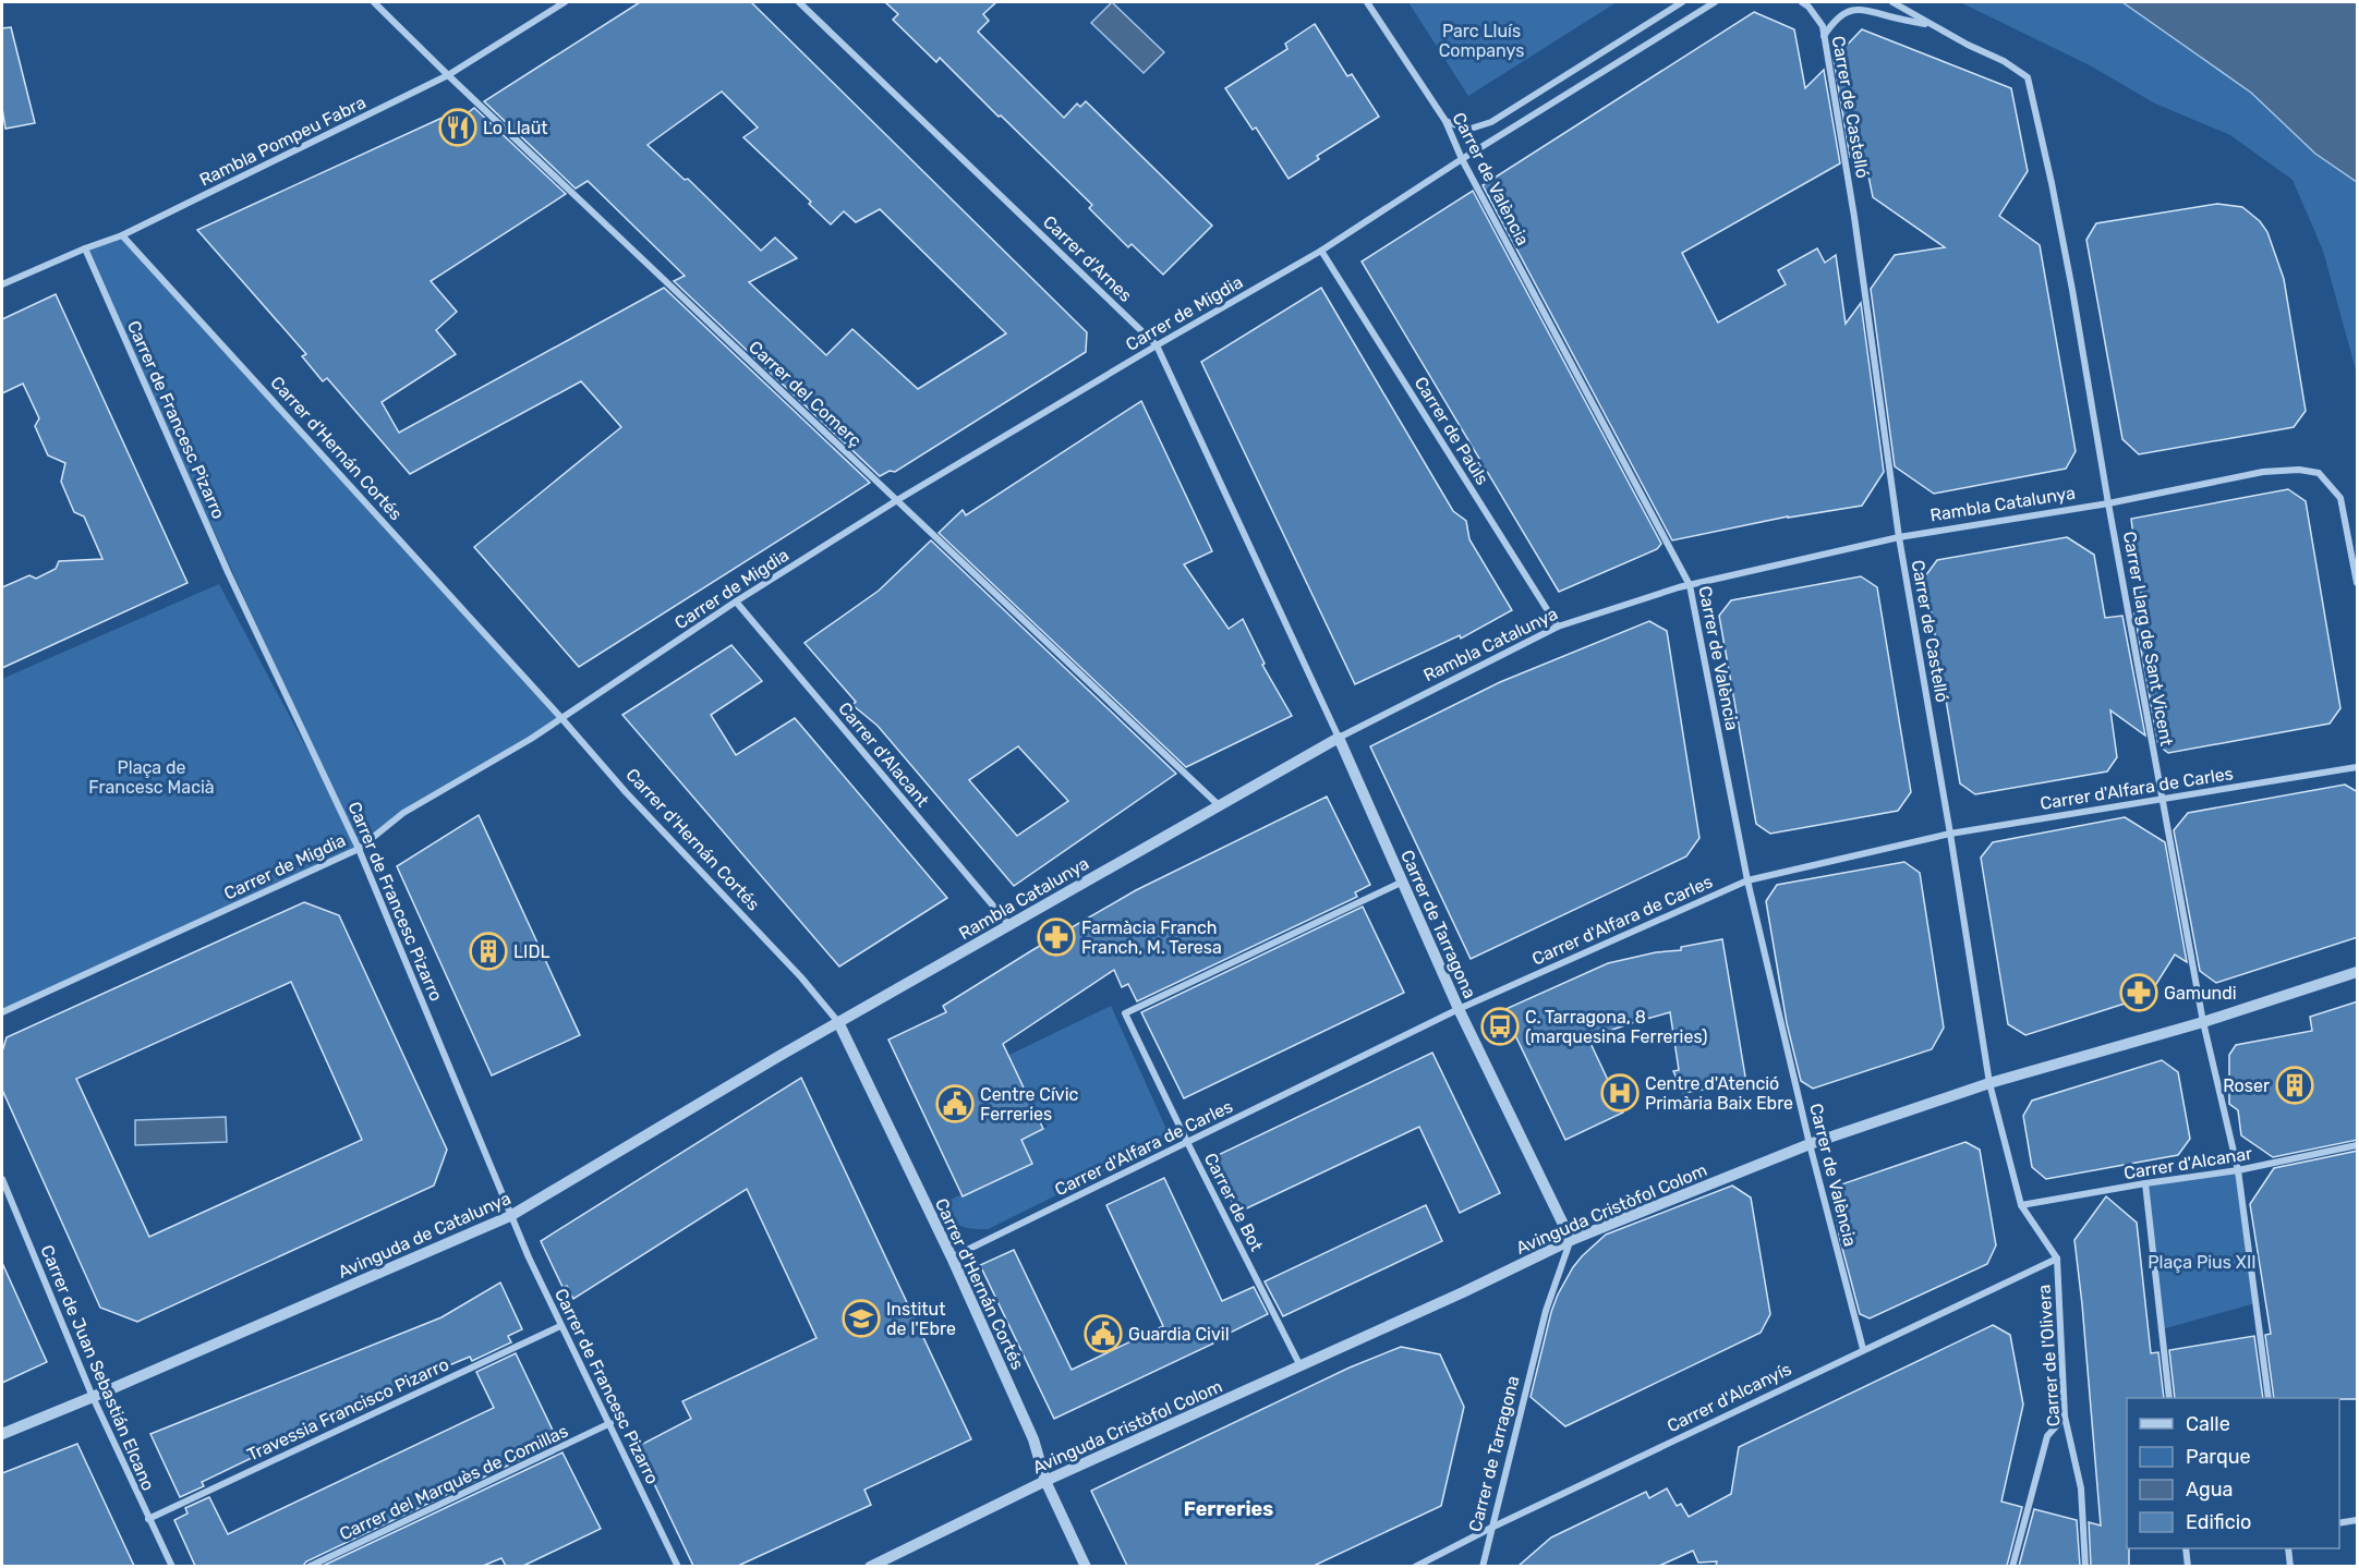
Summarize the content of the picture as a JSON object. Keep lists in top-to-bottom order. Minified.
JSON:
{"streets":{"street":["Carrer de Castelló","Rambla Pompeu Fabra","Carrer de València","Carrer d'Arnes","Carrer de Migdia","Carrer del Comerç","Carrer de Francesc Pizarro","Carrer de Paüls","Carrer d'Hernán Cortés","Rambla Catalunya","Carrer Llarg de Sant Vicent","Carrer d'Alacant","Carrer d'Alfara de Carles","Carrer de Tarragona","Carrer d'Alcanar","Carrer de Bot","Avinguda Cristòfol Colom","Avinguda de Catalunya","Carrer de l'Olivera","Carrer de Juan Sebastián Elcano","Carrer d'Alcanyís","Travessia Francisco Pizarro","Carrer del Marquès de Comillas"]},"crossings":[["Carrer de Castelló","Rambla Catalunya"],["Carrer de Castelló","Carrer d'Alfara de Carles"],["Carrer de Castelló","Carrer d'Alcanar"],["Carrer de Castelló","Avinguda Cristòfol Colom"],["Carrer de Castelló","Carrer de l'Olivera"],["Carrer de Castelló","Carrer d'Alcanyís"],["Rambla Pompeu Fabra","Carrer del Comerç"],["Rambla Pompeu Fabra","Carrer de Francesc Pizarro"],["Rambla Pompeu Fabra","Carrer d'Hernán Cortés"],["Carrer de València","Carrer de Migdia"],["Carrer de València","Rambla Catalunya"],["Carrer de València","Carrer d'Alfara de Carles"],["Carrer de València","Avinguda Cristòfol Colom"],["Carrer de València","Carrer d'Alcanyís"],["Carrer d'Arnes","Carrer de Migdia"],["Carrer d'Arnes","Rambla Catalunya"],["Carrer d'Arnes","Carrer de Tarragona"],["Carrer de Migdia","Carrer del Comerç"],["Carrer de Migdia","Carrer de Francesc Pizarro"],["Carrer de Migdia","Carrer de Paüls"],["Carrer de Migdia","Carrer d'Hernán Cortés"],["Carrer de Migdia","Carrer d'Alacant"],["Carrer del Comerç","Rambla Catalunya"],["Carrer de Francesc Pizarro","Avinguda de Catalunya"],["Carrer de Francesc Pizarro","Travessia Francisco Pizarro"],["Carrer de Francesc Pizarro","Carrer del Marquès de Comillas"],["Carrer de Paüls","Rambla Catalunya"],["Carrer d'Hernán Cortés","Rambla Catalunya"],["Carrer d'Hernán Cortés","Carrer d'Alfara de Carles"],["Carrer d'Hernán Cortés","Avinguda Cristòfol Colom"],["Carrer d'Hernán Cortés","Avinguda de Catalunya"],["Rambla Catalunya","Carrer Llarg de Sant Vicent"],["Rambla Catalunya","Carrer d'Alacant"],["Rambla Catalunya","Carrer de Tarragona"],["Rambla Catalunya","Avinguda de Catalunya"],["Carrer Llarg de Sant Vicent","Carrer d'Alfara de Carles"],["Carrer Llarg de Sant Vicent","Carrer d'Alcanar"],["Carrer Llarg de Sant Vicent","Avinguda Cristòfol Colom"],["Carrer d'Alfara de Carles","Carrer de Tarragona"],["Carrer d'Alfara de Carles","Carrer de Bot"],["Carrer de Tarragona","Carrer de Bot"],["Carrer de Tarragona","Avinguda Cristòfol Colom"],["Carrer de Tarragona","Carrer d'Alcanyís"],["Carrer de Bot","Avinguda Cristòfol Colom"],["Avinguda de Catalunya","Carrer de Juan Sebastián Elcano"],["Carrer de l'Olivera","Carrer d'Alcanyís"],["Carrer de Juan Sebastián Elcano","Travessia Francisco Pizarro"]],"districts":["Ferreries"],"parks":["Parc Lluís Companys","Plaça de Francesc Macià","Plaça Pius XII"],"places":{"restaurant":["Lo Llaüt"],"pharmacy":["Farmàcia Franch Franch, M. Teresa","Gamundi"],"building":["LIDL","Roser"],"bus stop":["C. Tarragona, 8 (marquesina Ferreries)"],"hospital":["Centre d'Atenció Primària Baix Ebre"],"public building":["Centre Cívic Ferreries","Guardia Civil"],"school or university":["Institut de l'Ebre"]},"legend":["Calle","Parque","Agua","Edificio"]}
